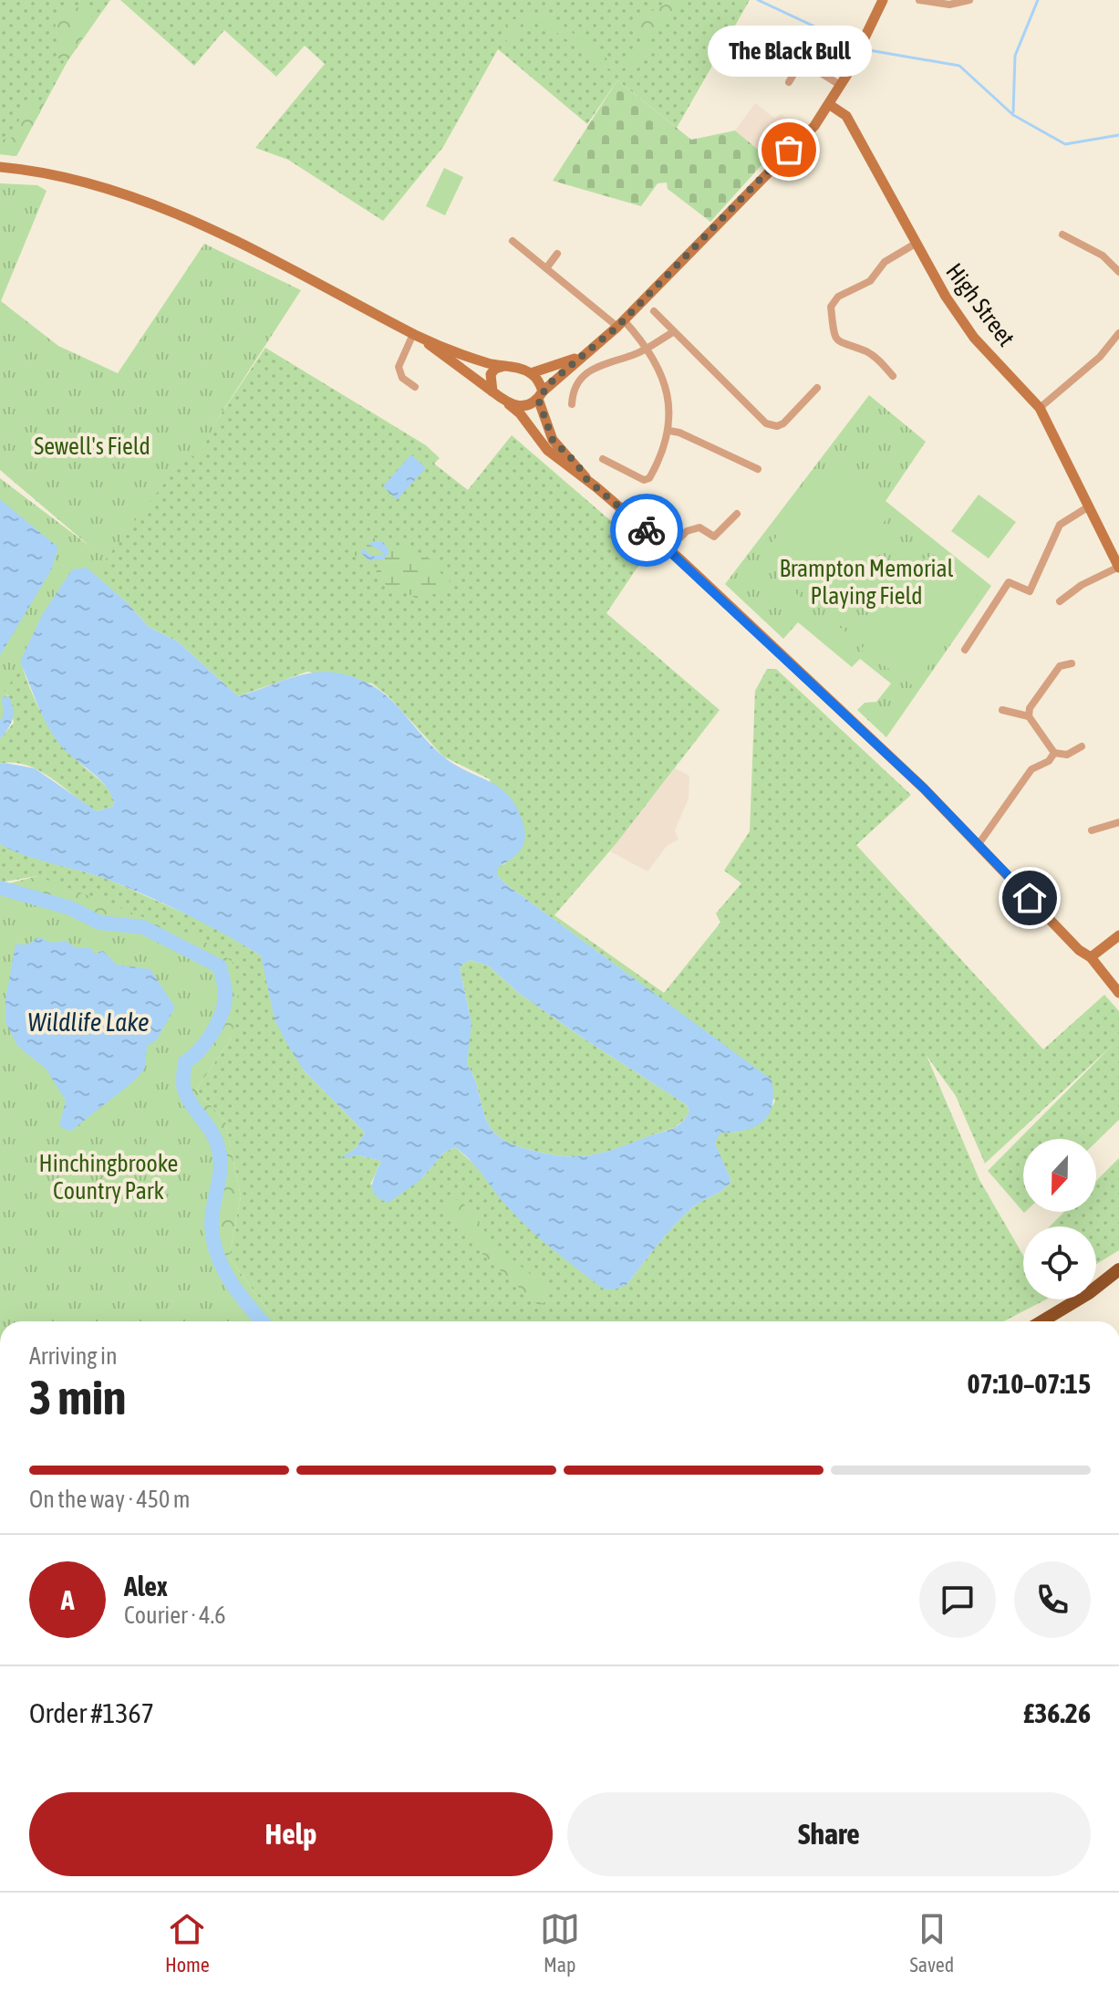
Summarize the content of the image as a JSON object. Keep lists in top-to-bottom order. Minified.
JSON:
{"streets":{"main road":["High Street"]},"water":["Wildlife Lake"],"parks":["Sewell's Field","Brampton Memorial Playing Field","Hinchingbrooke Country Park"],"places":["The Black Bull"],"north":"bottom","page":{"bubble":"The Black Bull","heading":["3 min","Arriving in","07:10–07:15"],"panel":["Alex","Courier · 4.6","Order #1367","£36.26"],"bar":"On the way · 450 m","round":"A","buttons":["Help","Share"],"tabs":["Home","Map","Saved"]}}
